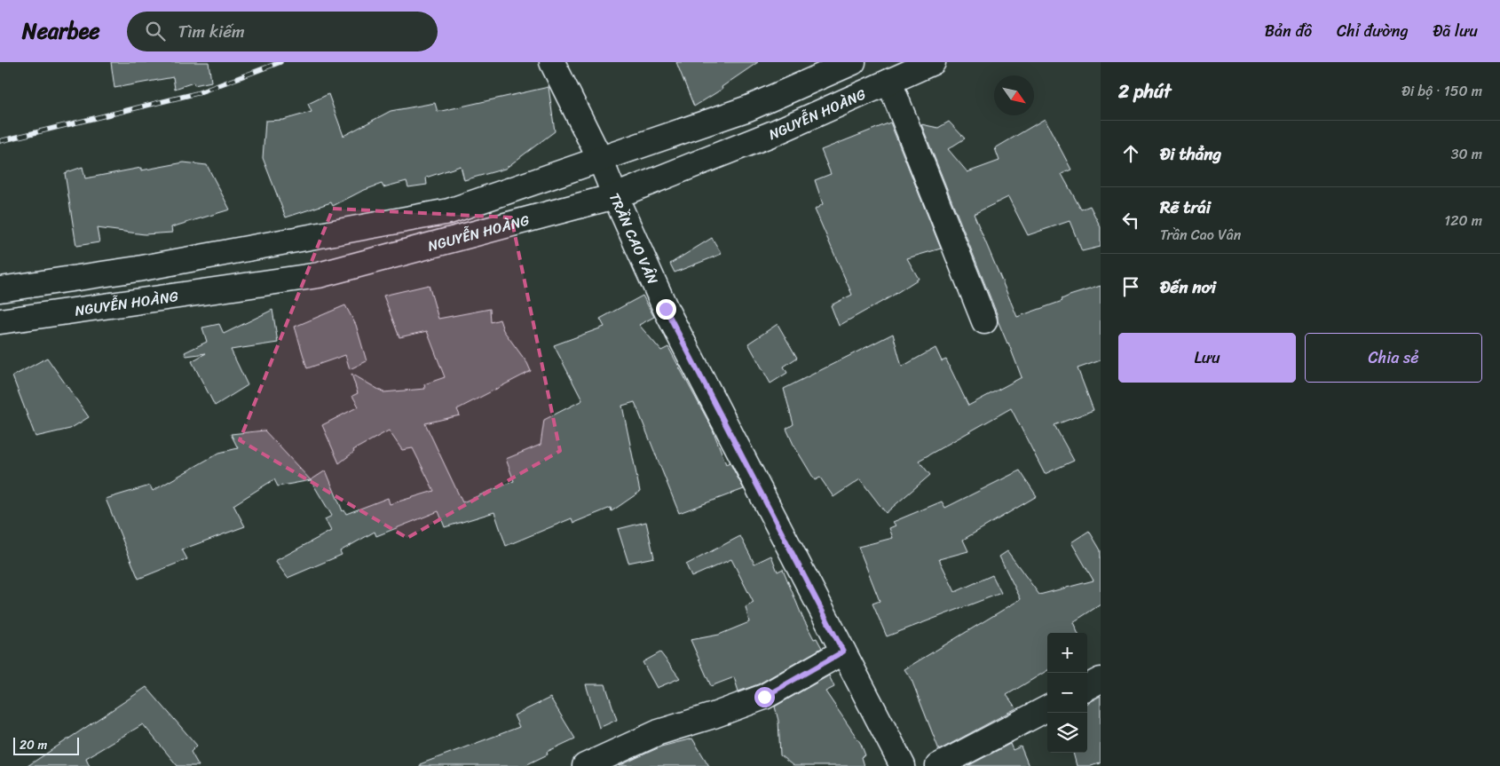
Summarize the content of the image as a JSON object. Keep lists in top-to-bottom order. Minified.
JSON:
{"streets":{"main road":["NGUYỄN HOÀNG","TRẦN CAO VÂN"]},"crossings":[["NGUYỄN HOÀNG","TRẦN CAO VÂN"]],"scale_bar":"20 m","north":"bottom right","page":{"header":"Nearbee","search":"Tìm kiếm","nav":["Bản đồ","Chỉ đường","Đã lưu"],"heading":["2 phút","Đi bộ · 150 m"],"list":[["Đi thẳng","30 m"],["Rẽ trái","Trần Cao Vân","120 m"],"Đến nơi"],"buttons":["Lưu","Chia sẻ"],"map_buttons":["+","−"],"scale":"20 m"}}
